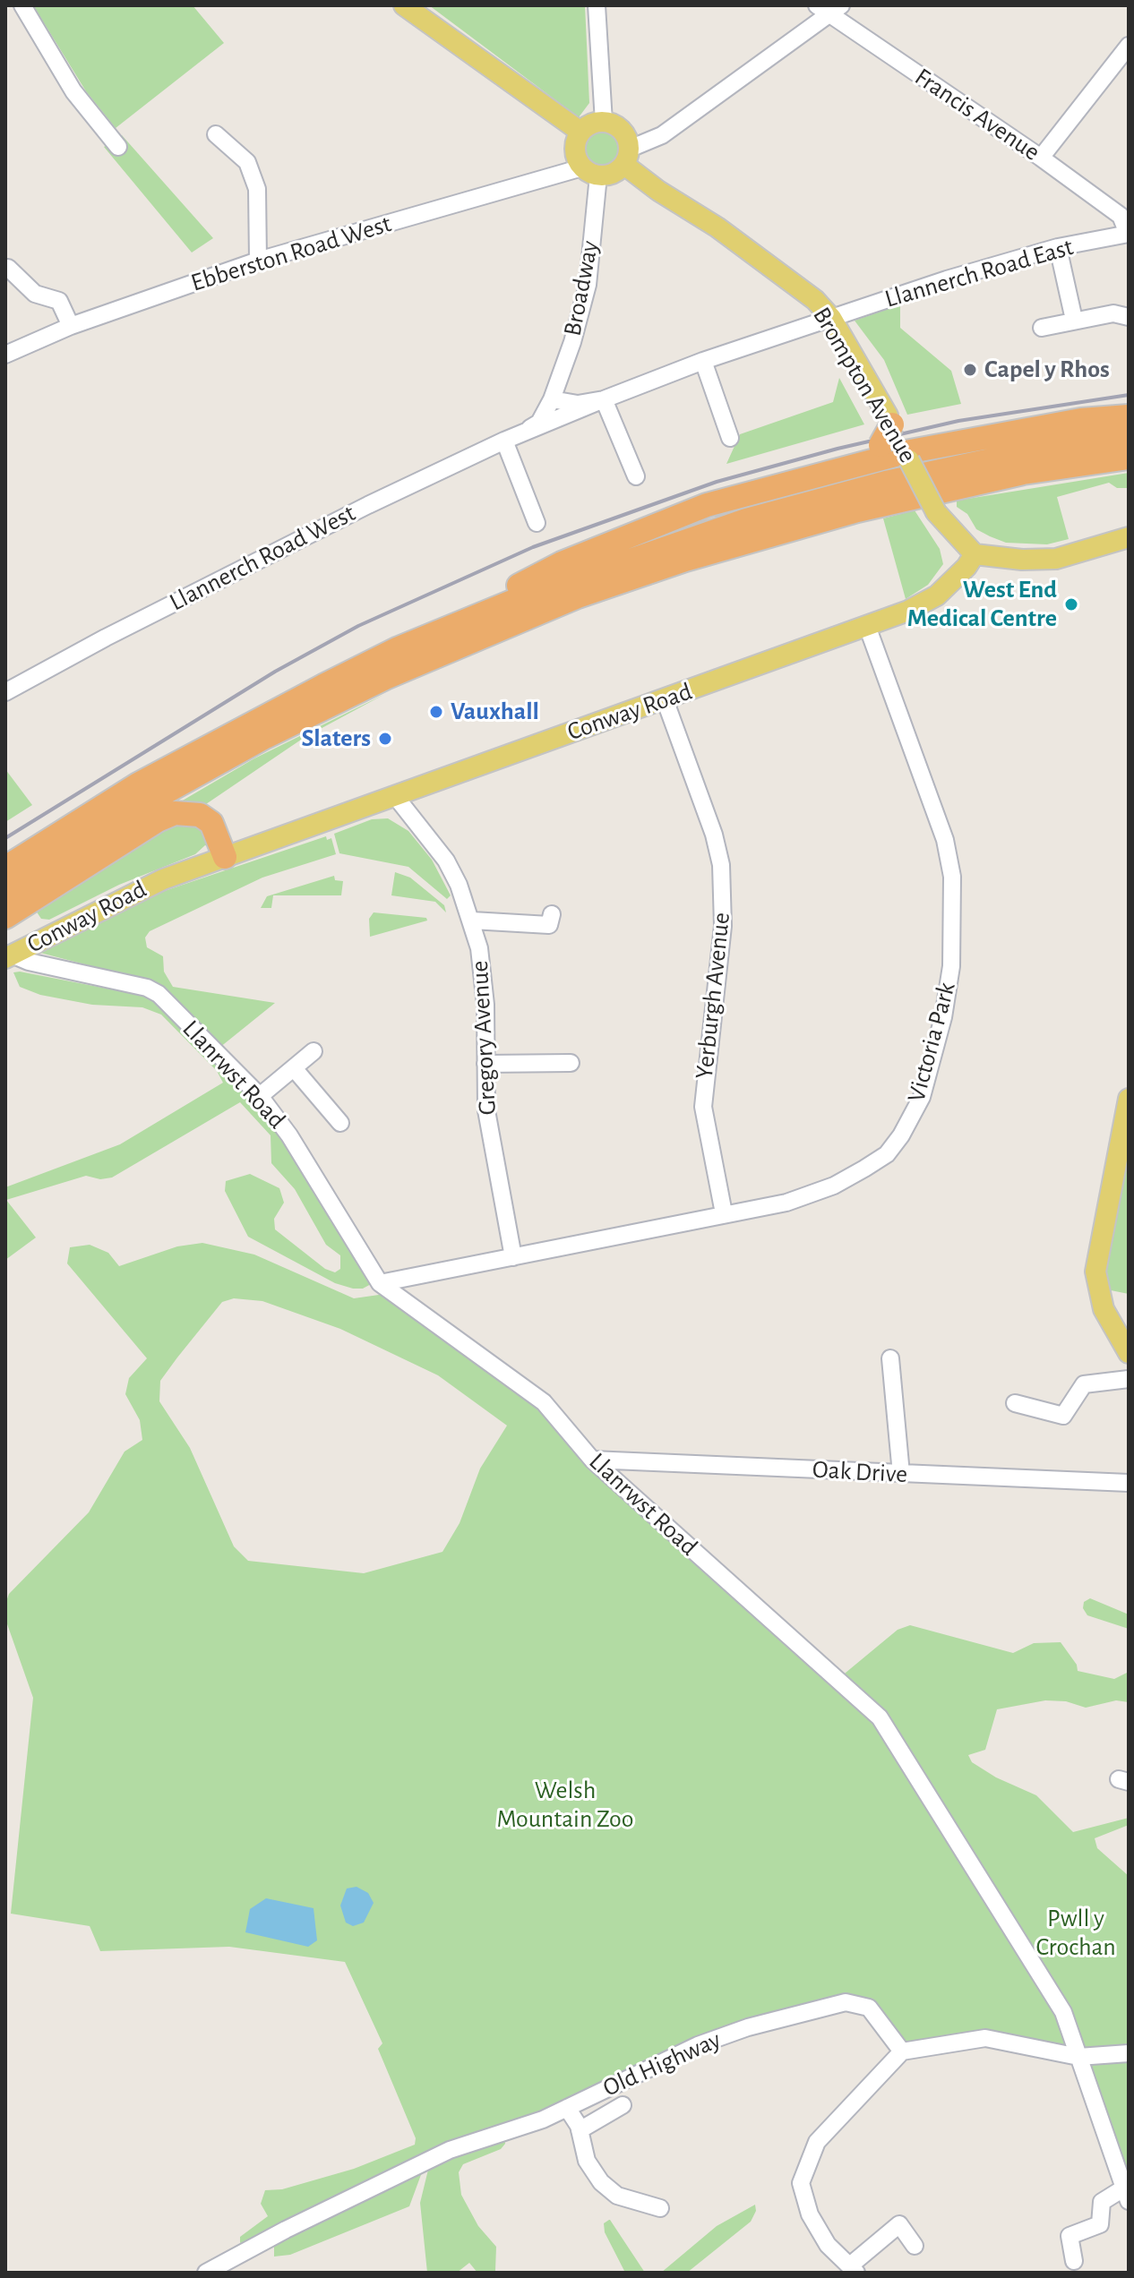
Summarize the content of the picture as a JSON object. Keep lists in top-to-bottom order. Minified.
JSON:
{"streets":{"main road":["Brompton Avenue","Conway Road"],"street":["Francis Avenue","Ebberston Road West","Llannerch Road East","Broadway","Llannerch Road West","Yerburgh Avenue","Gregory Avenue","Victoria Park","Llanrwst Road","Oak Drive","Old Highway"]},"crossings":[["Francis Avenue","Llannerch Road East"],["Ebberston Road West","Broadway"],["Ebberston Road West","Brompton Avenue"],["Llannerch Road East","Brompton Avenue"],["Llannerch Road East","Llannerch Road West"],["Broadway","Brompton Avenue"],["Broadway","Llannerch Road West"],["Brompton Avenue","Llannerch Road West"],["Brompton Avenue","Conway Road"],["Conway Road","Yerburgh Avenue"],["Conway Road","Gregory Avenue"],["Conway Road","Victoria Park"],["Conway Road","Llanrwst Road"],["Yerburgh Avenue","Victoria Park"],["Gregory Avenue","Victoria Park"],["Victoria Park","Llanrwst Road"],["Llanrwst Road","Oak Drive"]],"parks":["Welsh Mountain Zoo","Pwll y Crochan"],"places":["Capel y Rhos","West End Medical Centre","Vauxhall","Slaters"]}
